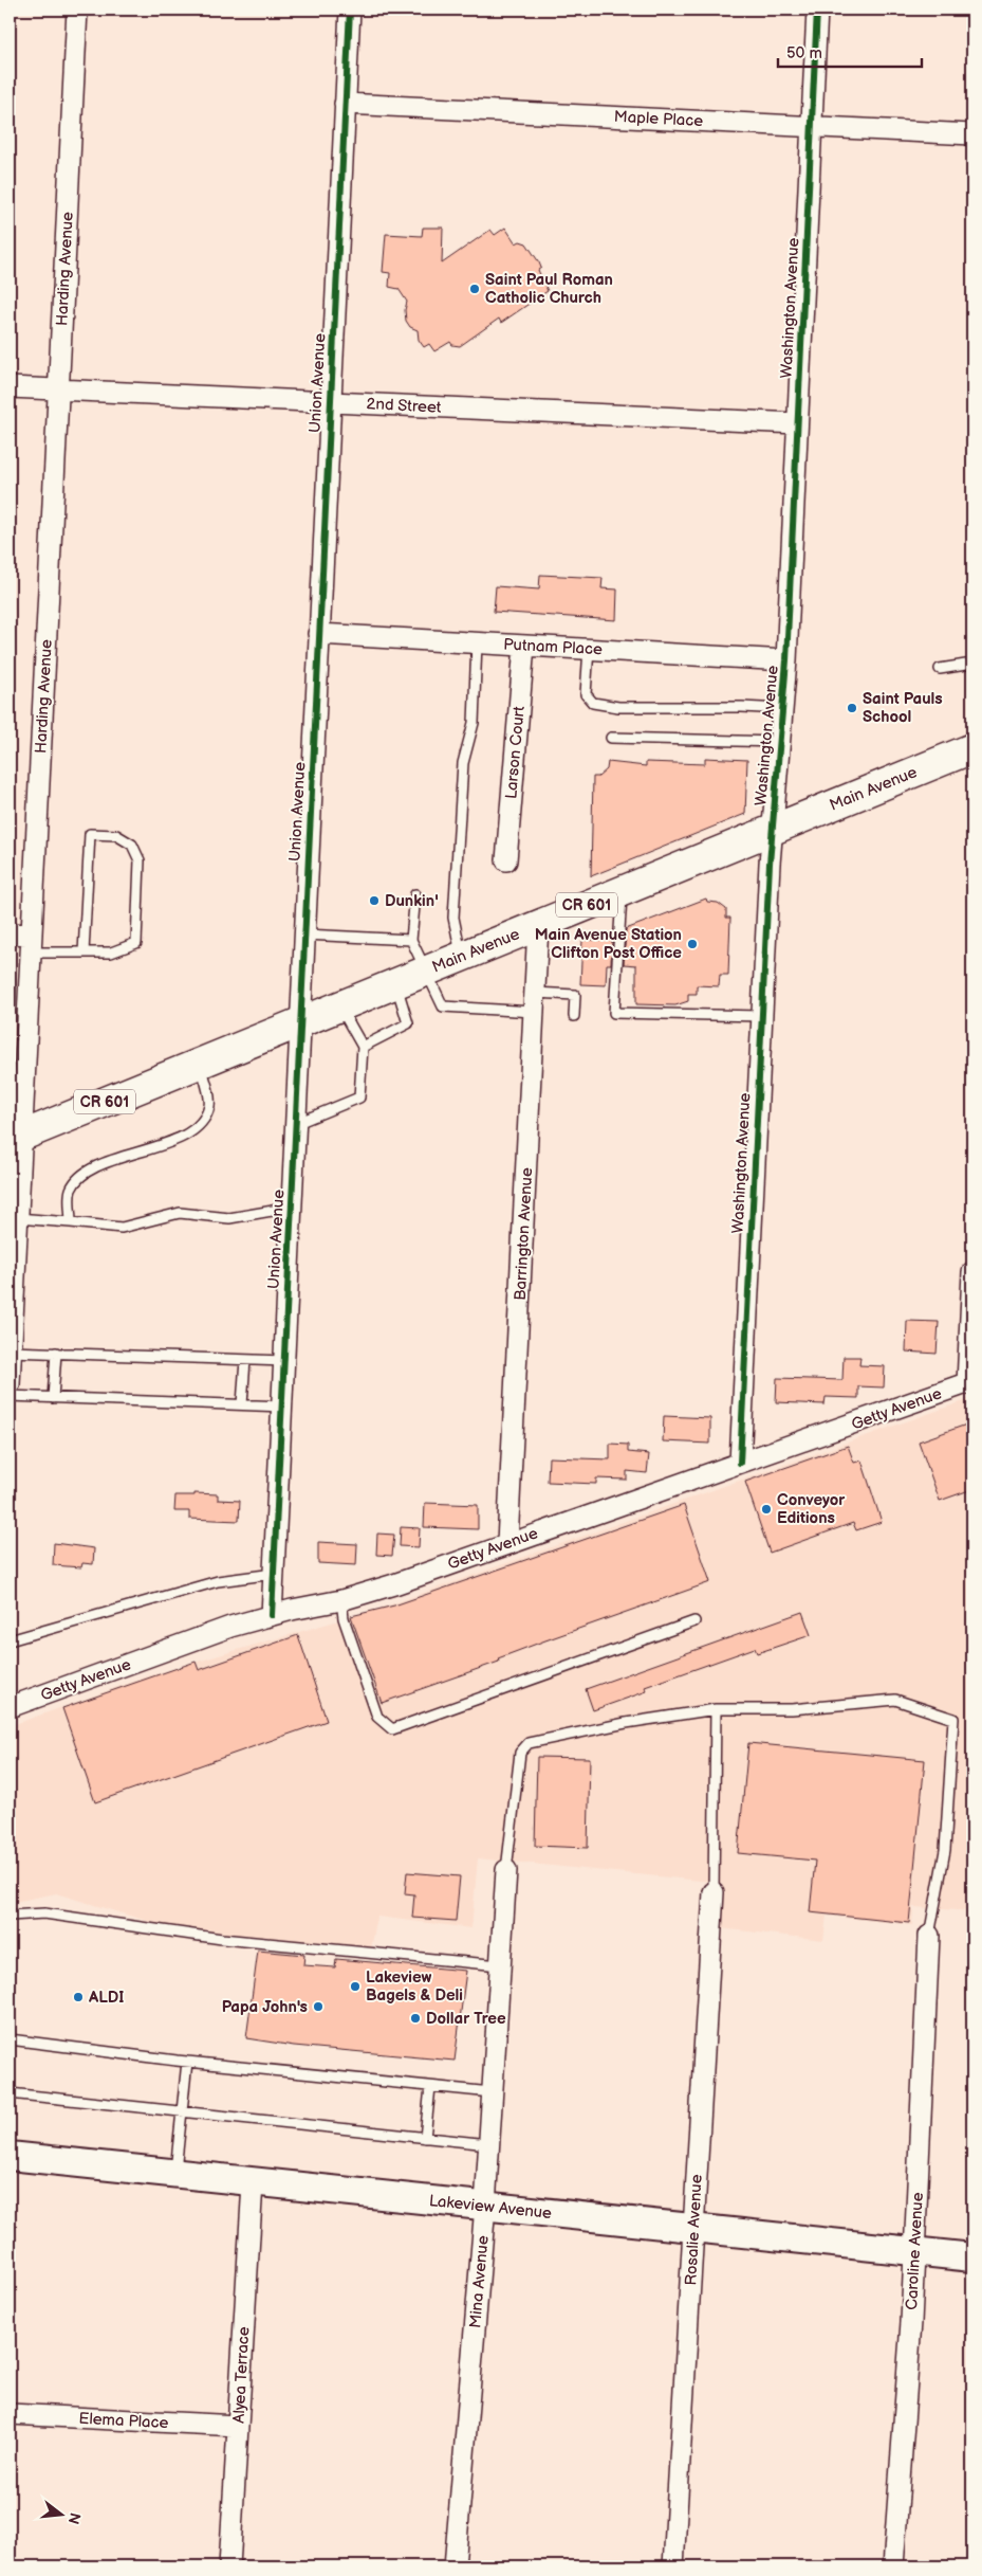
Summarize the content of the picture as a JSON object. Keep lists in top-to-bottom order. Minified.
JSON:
{"streets":{"main road":["Main Avenue","CR 601","Lakeview Avenue"],"street":["Maple Place","Harding Avenue","Washington Avenue","Union Avenue","2nd Street","Putnam Place","Larson Court","Barrington Avenue","Getty Avenue","Rosalie Avenue","Caroline Avenue","Mina Avenue","Alyea Terrace","Elema Place"]},"crossings":[["Maple Place","Washington Avenue"],["Maple Place","Union Avenue"],["Harding Avenue","2nd Street"],["Harding Avenue","Main Avenue"],["Washington Avenue","2nd Street"],["Washington Avenue","Putnam Place"],["Washington Avenue","Main Avenue"],["Washington Avenue","Getty Avenue"],["Union Avenue","2nd Street"],["Union Avenue","Putnam Place"],["Union Avenue","Main Avenue"],["Union Avenue","Getty Avenue"],["Putnam Place","Larson Court"],["Main Avenue","Barrington Avenue"],["Barrington Avenue","Getty Avenue"],["Lakeview Avenue","Rosalie Avenue"],["Lakeview Avenue","Caroline Avenue"],["Lakeview Avenue","Mina Avenue"],["Lakeview Avenue","Alyea Terrace"],["Alyea Terrace","Elema Place"]],"places":["Saint Paul Roman Catholic Church","Saint Pauls School","Dunkin'","Main Avenue Station Clifton Post Office","Conveyor Editions","Lakeview Bagels & Deli","ALDI","Papa John's","Dollar Tree"],"scale_bar":"50 m","north":"right"}
